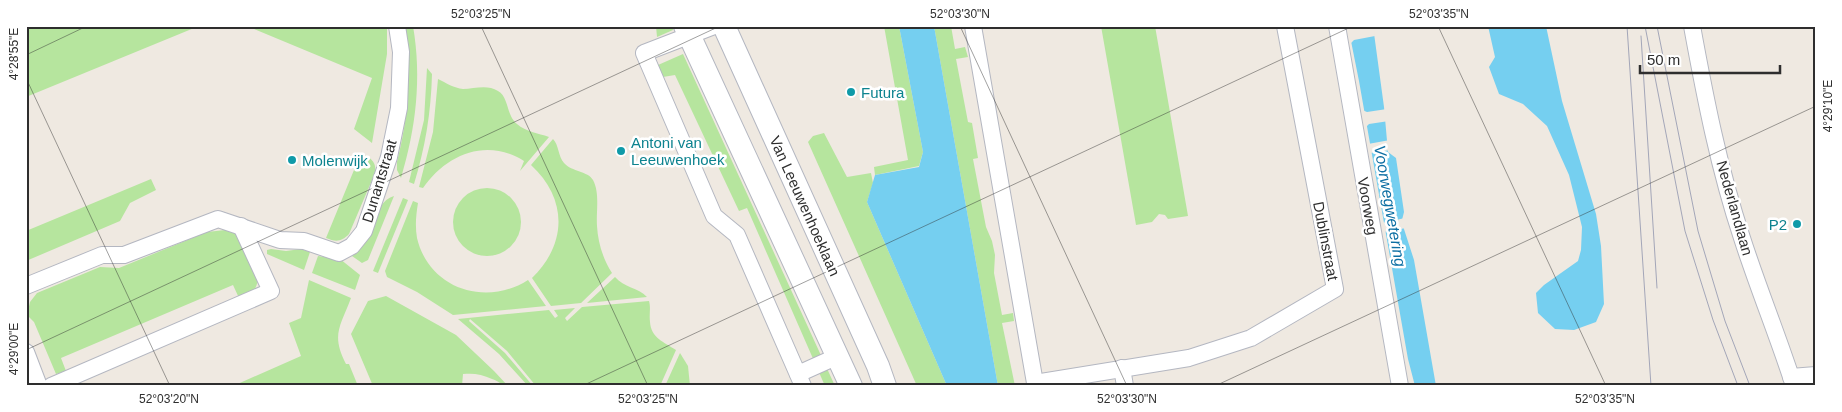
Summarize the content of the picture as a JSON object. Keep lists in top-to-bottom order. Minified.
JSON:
{"streets":{"street":["Dunantstraat","Van Leeuwenhoeklaan","Voorweg","Nederlandlaan","Dublinstraat"]},"water":["Voorwegwetering"],"places":["Futura","Antoni van Leeuwenhoek","Molenwijk","P2"],"scale_bar":"50 m","coordinates":["52°03'25\"N","52°03'30\"N","52°03'35\"N","4°28'55\"E","4°29'10\"E","4°29'00\"E","52°03'20\"N"]}
